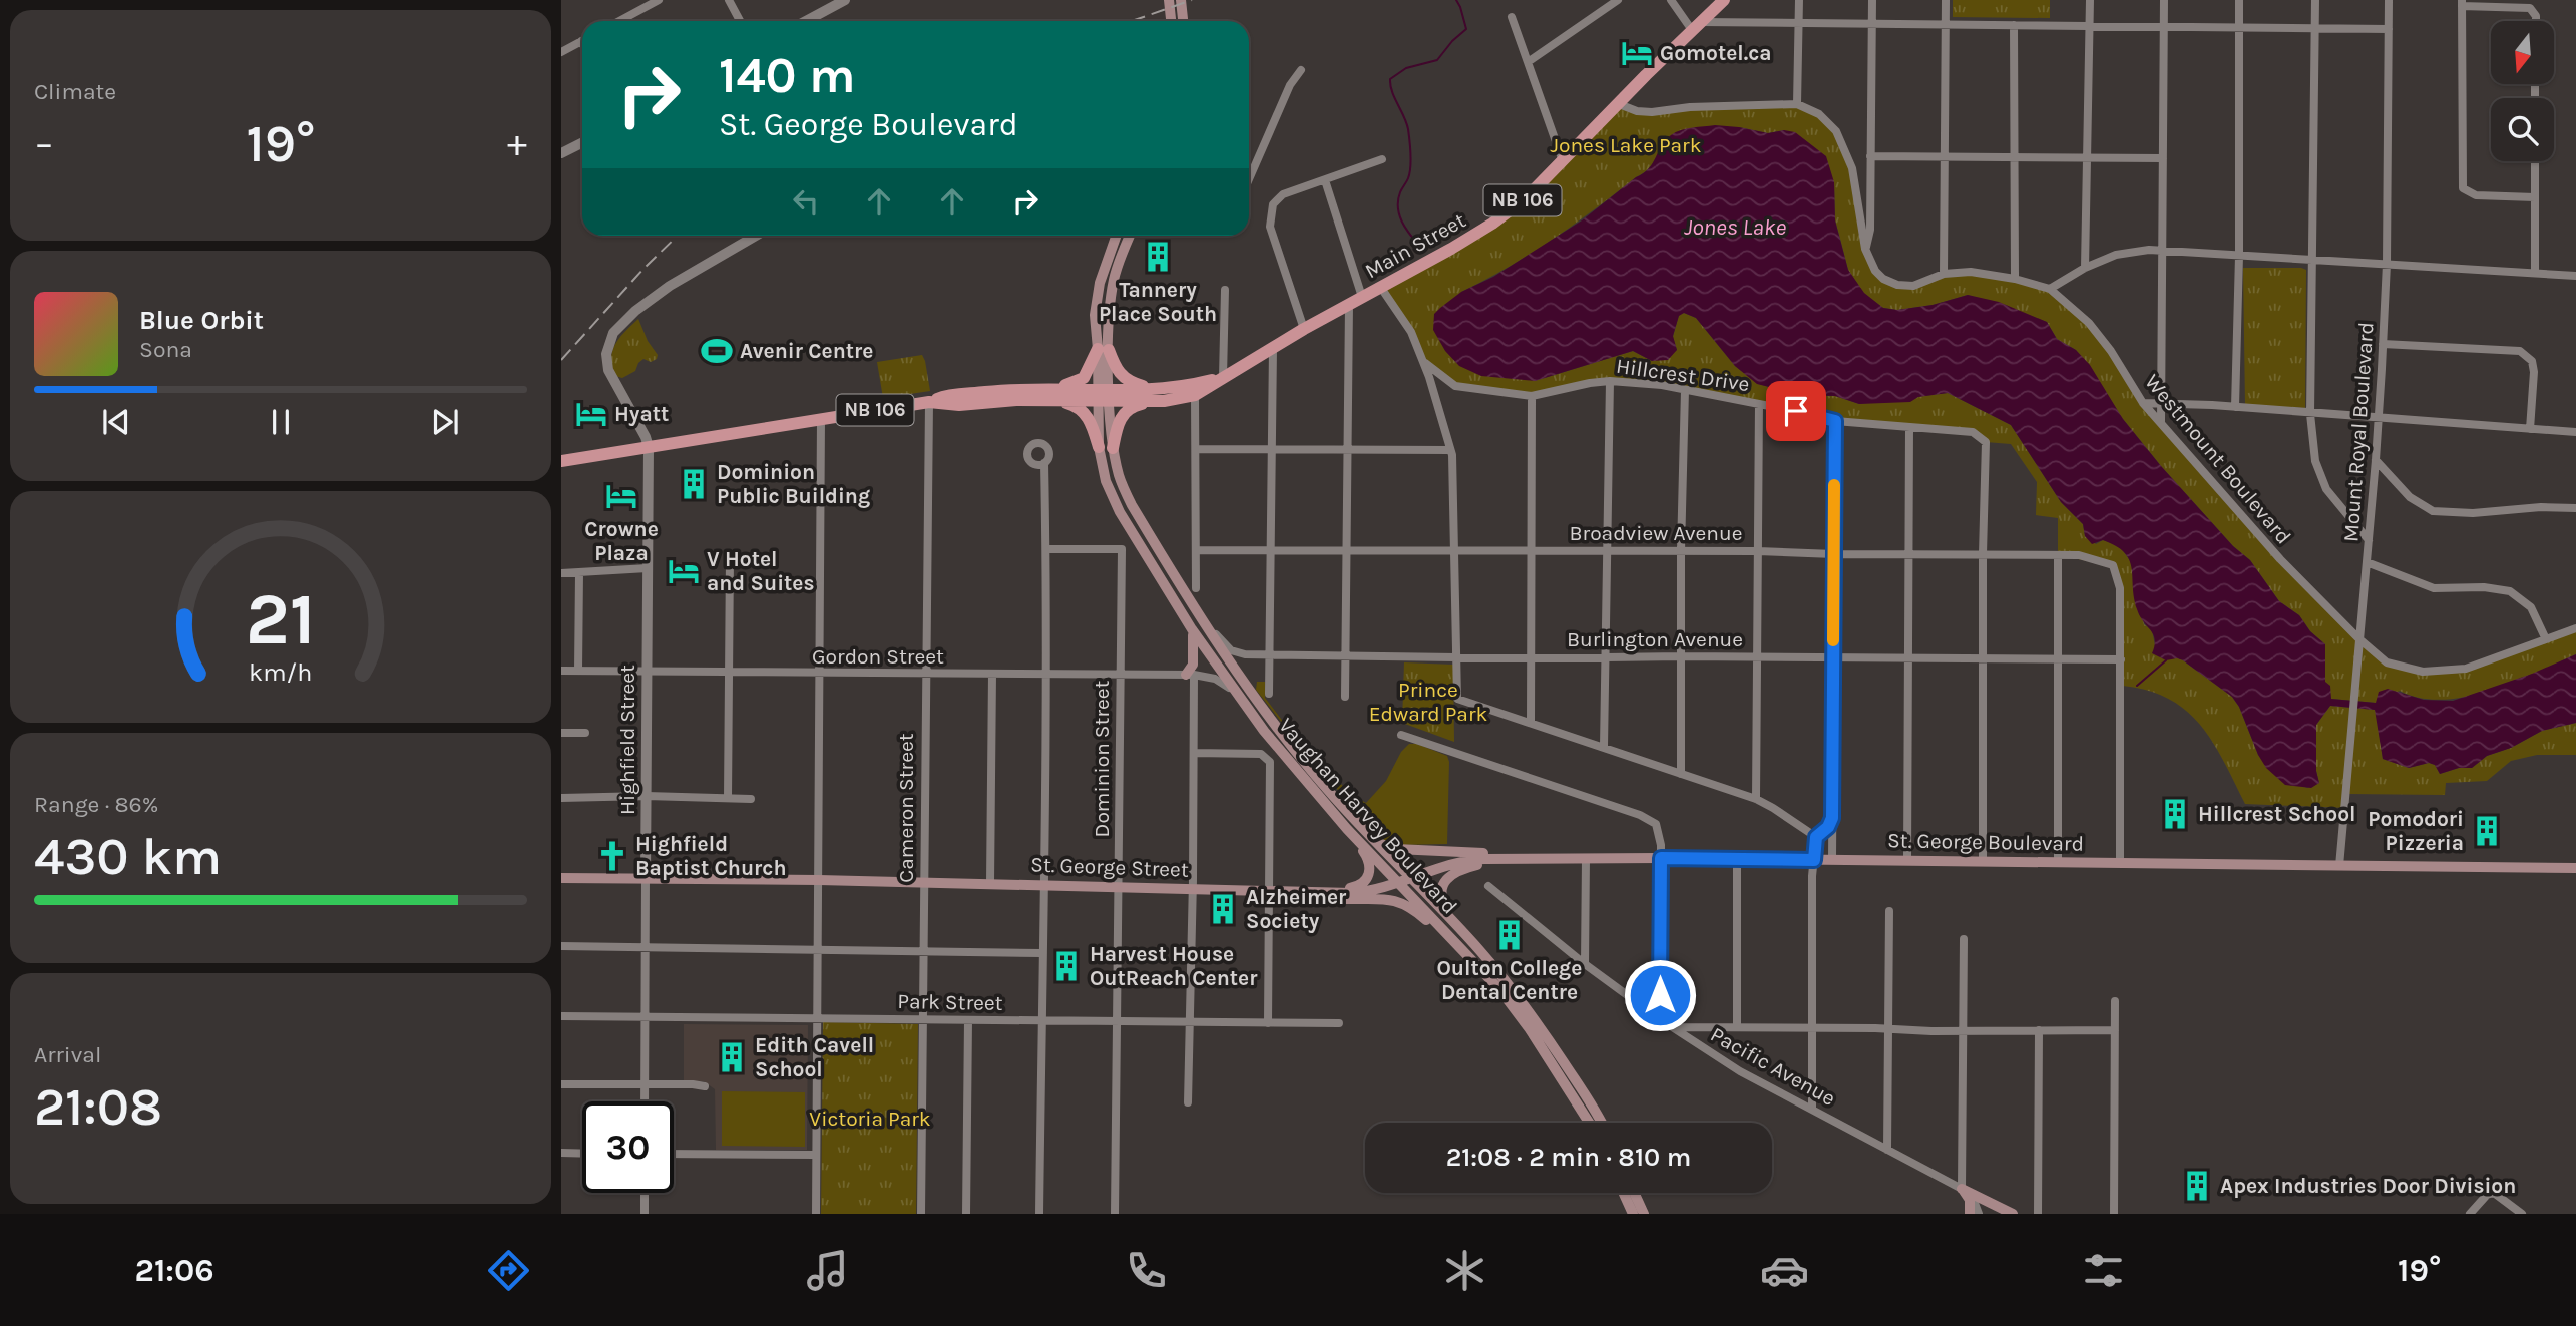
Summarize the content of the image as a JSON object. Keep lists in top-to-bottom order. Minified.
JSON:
{"streets":{"main road":["NB 106","Main Street","Vaughan Harvey Boulevard","St. George Boulevard","St. George Street"],"street":["Hillcrest Drive","Mount Royal Boulevard","Westmount Boulevard","Broadview Avenue","Burlington Avenue","Gordon Street","Highfield Street","Dominion Street","Cameron Street","Park Street","Pacific Avenue"]},"crossings":[["NB 106","Main Street"],["NB 106","Highfield Street"],["NB 106","Cameron Street"],["Main Street","Cameron Street"],["Main Street","Vaughan Harvey Boulevard"],["Hillcrest Drive","Broadview Avenue"],["Mount Royal Boulevard","Westmount Boulevard"],["Mount Royal Boulevard","St. George Boulevard"],["Broadview Avenue","Burlington Avenue"],["Burlington Avenue","Vaughan Harvey Boulevard"],["Gordon Street","Highfield Street"],["Gordon Street","Dominion Street"],["Gordon Street","Cameron Street"],["Gordon Street","Vaughan Harvey Boulevard"],["Highfield Street","St. George Street"],["Highfield Street","Park Street"],["Dominion Street","St. George Street"],["Dominion Street","Park Street"],["Cameron Street","St. George Street"],["Cameron Street","Park Street"],["Vaughan Harvey Boulevard","St. George Boulevard"],["Vaughan Harvey Boulevard","St. George Street"],["St. George Boulevard","St. George Street"]],"water":["Jones Lake"],"parks":["Jones Lake Park","Prince Edward Park","Victoria Park"],"places":{"hotel":["Gomotel.ca","Hyatt","Crowne Plaza","V Hotel and Suites"],"building":["Tannery Place South","Dominion Public Building","Hillcrest School","Pomodori Pizzeria","Alzheimer Society","Oulton College Dental Centre","Harvest House OutReach Center","Edith Cavell School","Apex Industries Door Division"],"sports":["Avenir Centre"],"church":["Highfield Baptist Church"]},"north":"bottom","page":{"tile":["Climate",["Range · 86%","430 km"],["Arrival","21:08"]],"turn":["140 m","St. George Boulevard"],"heat":["−","19°","+"],"song":["Blue Orbit","Sona"],"limit":"30","trip":"21:08 · 2 min · 810 m","tabs":["21:06","19°"],"gauge":["21","km/h"]}}
